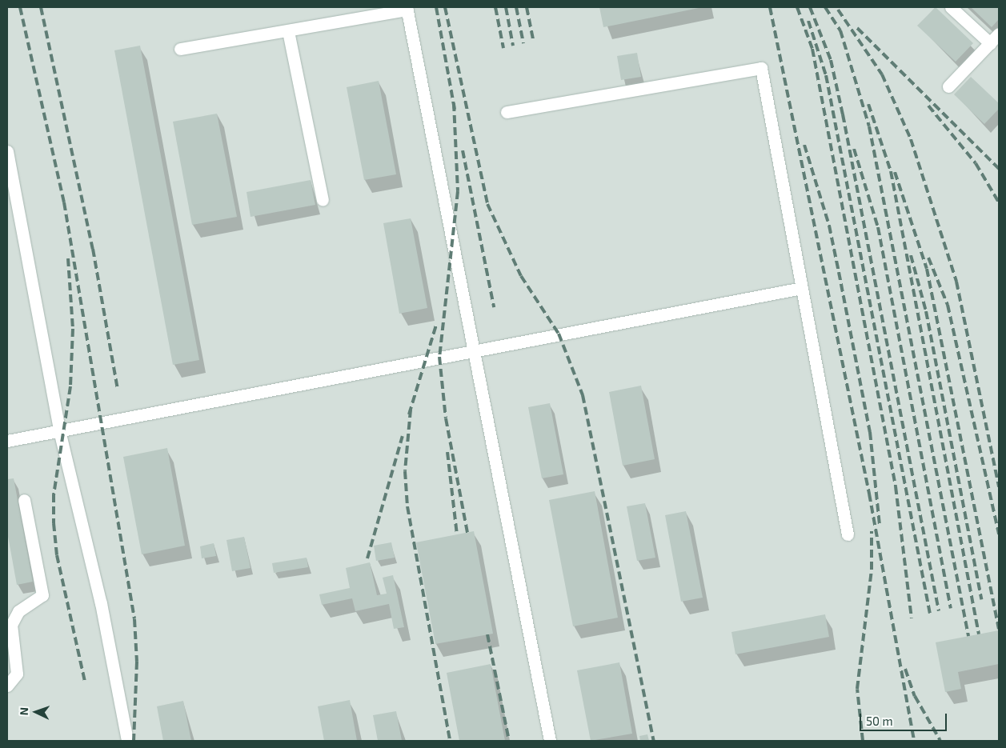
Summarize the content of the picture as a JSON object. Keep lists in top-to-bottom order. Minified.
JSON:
{"scale_bar":"50 m","north":"left"}
